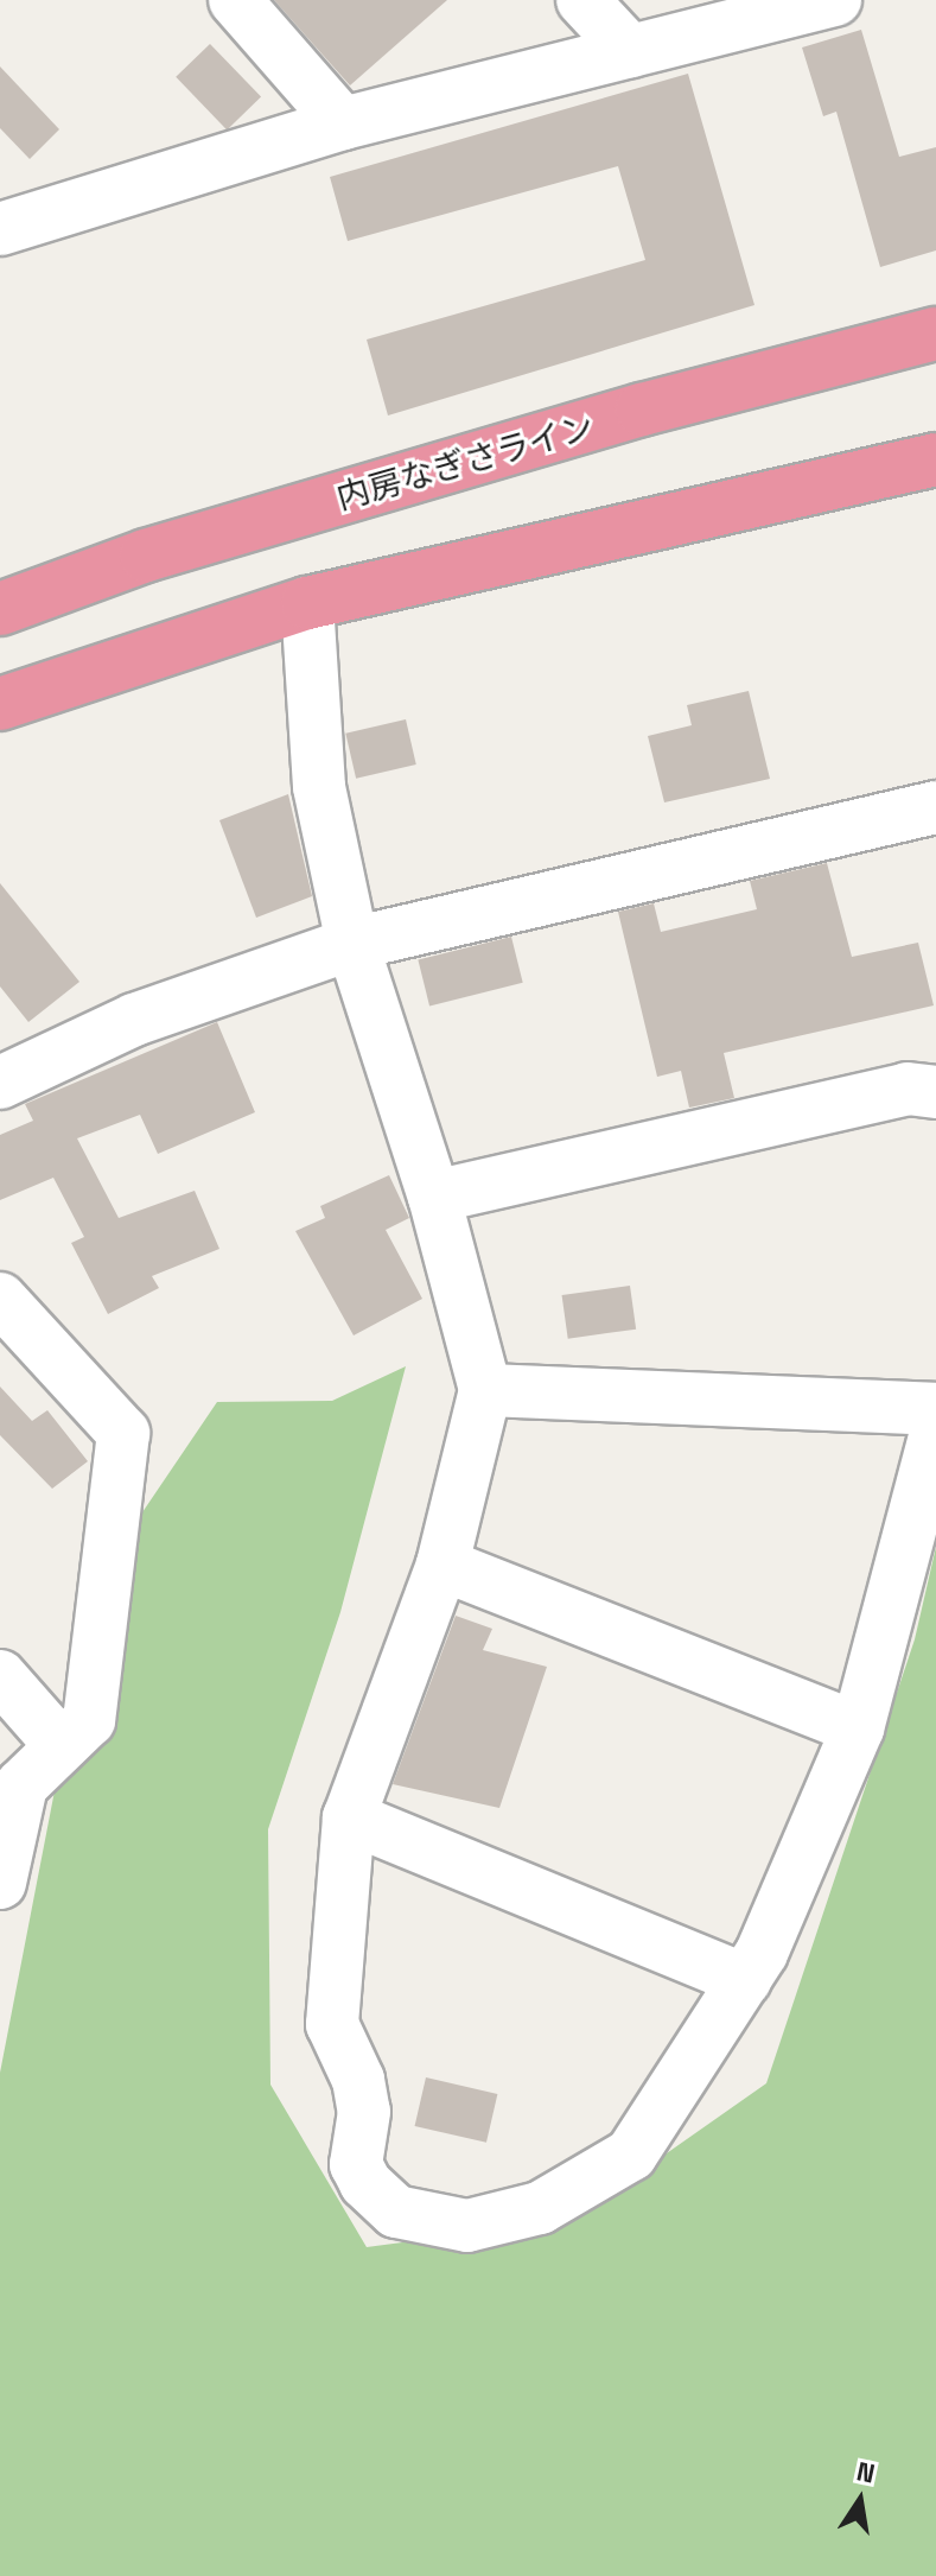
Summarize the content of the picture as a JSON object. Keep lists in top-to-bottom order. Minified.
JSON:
{"streets":{"highway":["内房なぎさライン"]},"north":"top"}
